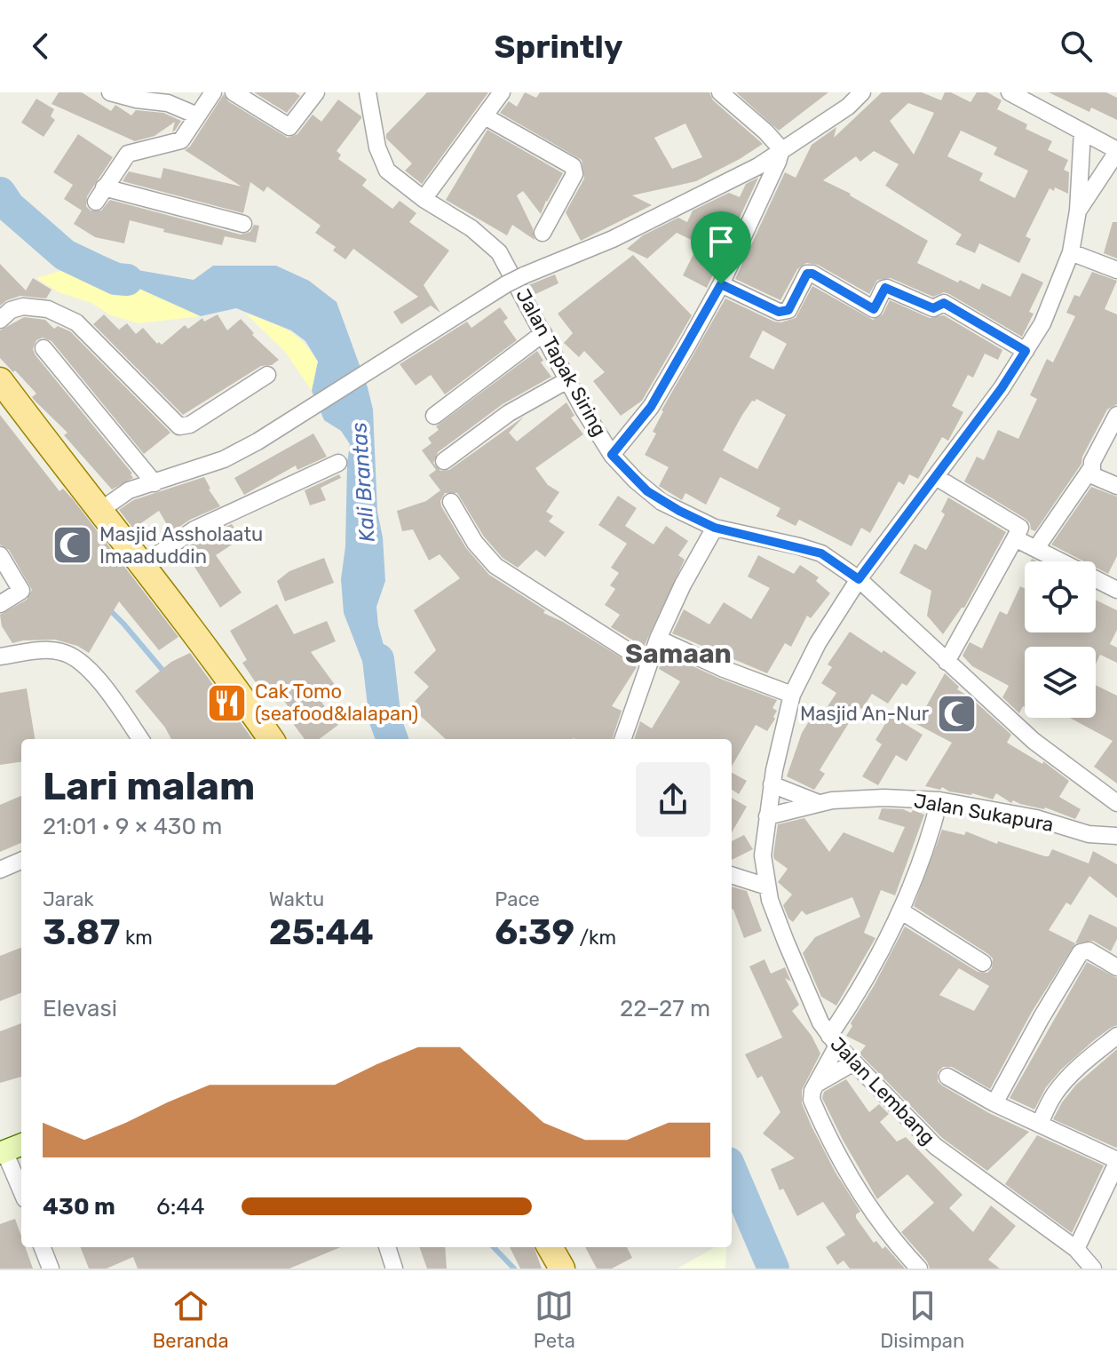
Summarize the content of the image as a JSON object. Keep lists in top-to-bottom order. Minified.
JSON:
{"streets":{"street":["Jalan Tapak Siring","Jalan Sukapura","Jalan Lembang"]},"crossings":[["Jalan Tapak Siring","Jalan Lembang"],["Jalan Sukapura","Jalan Lembang"]],"districts":["Samaan"],"water":["Kali Brantas"],"places":{"mosque":["Masjid Assholaatu Imaaduddin","Masjid An-Nur"],"restaurant":["Cak Tomo (seafood&lalapan)"]},"page":{"header":"Sprintly","heading":["Lari malam","21:01 · 9 × 430 m"],"stats":[["Jarak","3.87 km"],["Waktu","25:44"],["Pace","6:39 /km"]],"chart":["Elevasi","22–27 m"],"list":[{"name":"430 m","note":"6:44"}],"tabs":["Beranda","Peta","Disimpan"]}}
